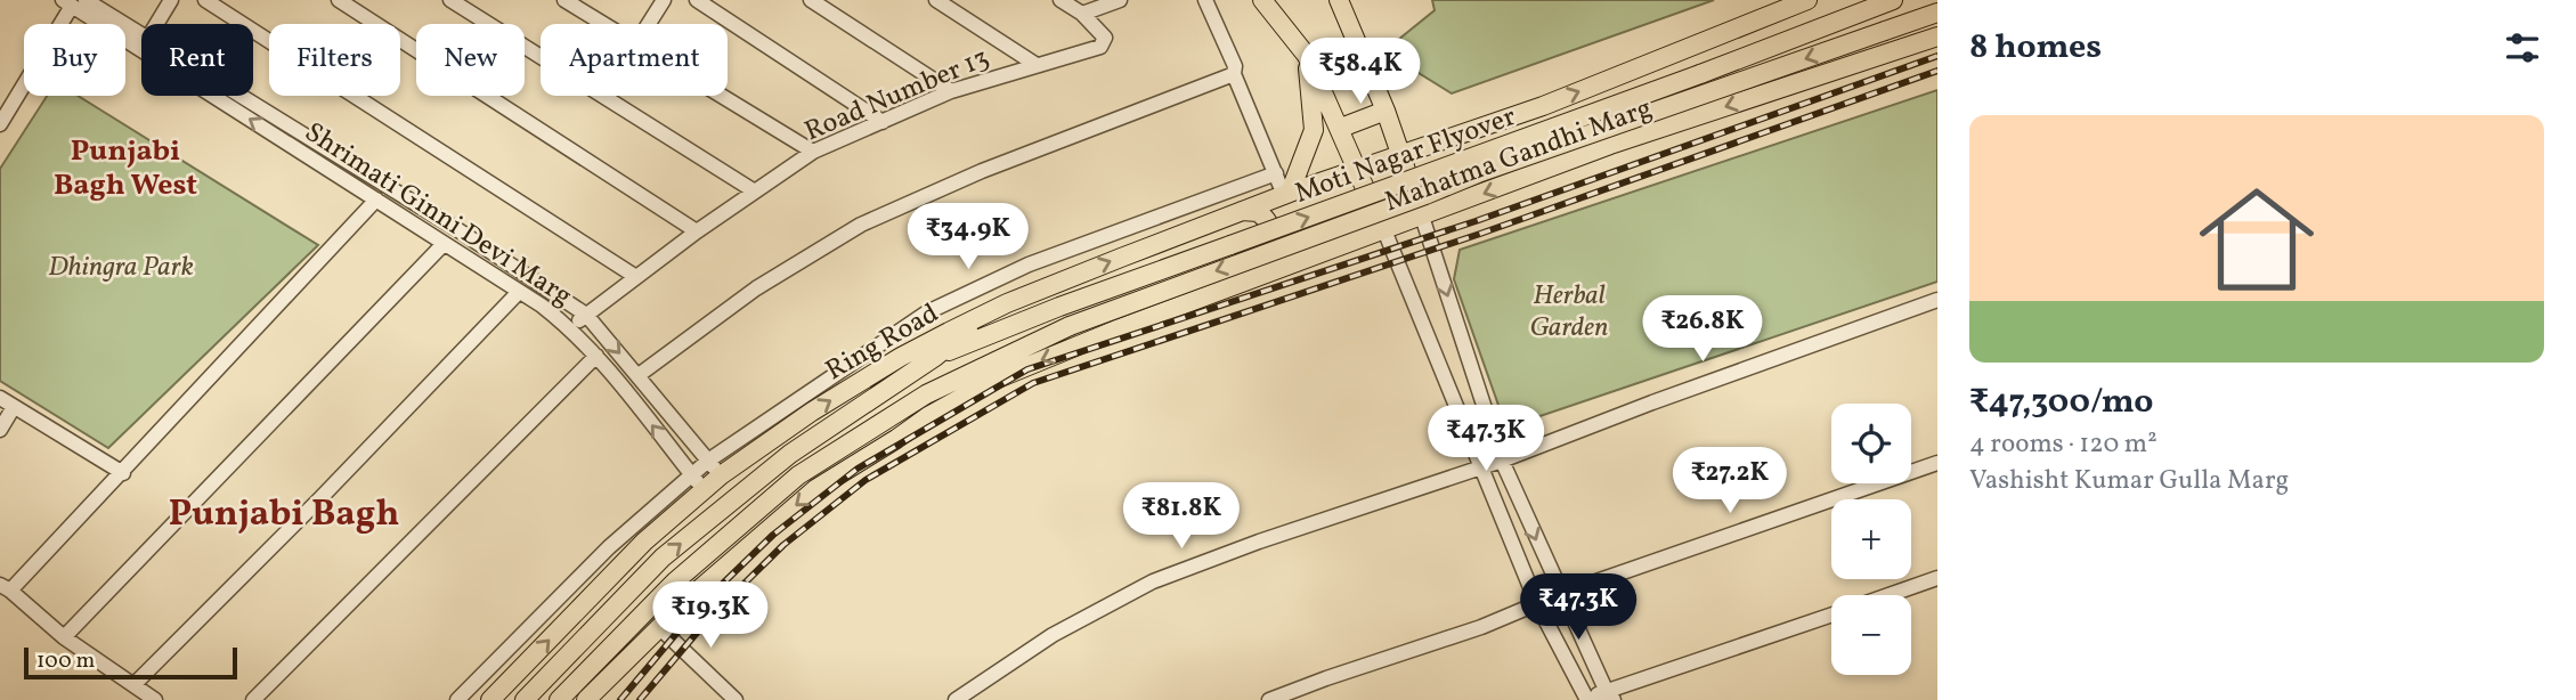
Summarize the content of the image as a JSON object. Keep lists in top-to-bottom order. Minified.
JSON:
{"streets":{"main road":["Moti Nagar Flyover","Mahatma Gandhi Marg","Ring Road"],"street":["Road Number 13","Shrimati Ginni Devi Marg"]},"crossings":[["Road Number 13","Shrimati Ginni Devi Marg"],["Mahatma Gandhi Marg","Ring Road"],["Shrimati Ginni Devi Marg","Ring Road"]],"districts":["Punjabi Bagh West","Punjabi Bagh"],"parks":["Dhingra Park","Herbal Garden"],"scale_bar":"100 m","page":{"heading":"8 homes","chip":["Buy","Rent","Filters","New","Apartment"],"price":["₹58.4K","₹34.9K","₹26.8K","₹47.3K","₹27.2K","₹81.8K","₹47.3K","₹19.3K"],"list":[{"name":"₹47,300/mo","note":"4 rooms · 120 m² · Vashisht Kumar Gulla Marg"}],"map_buttons":["+","−"],"scale":"100 m"}}
